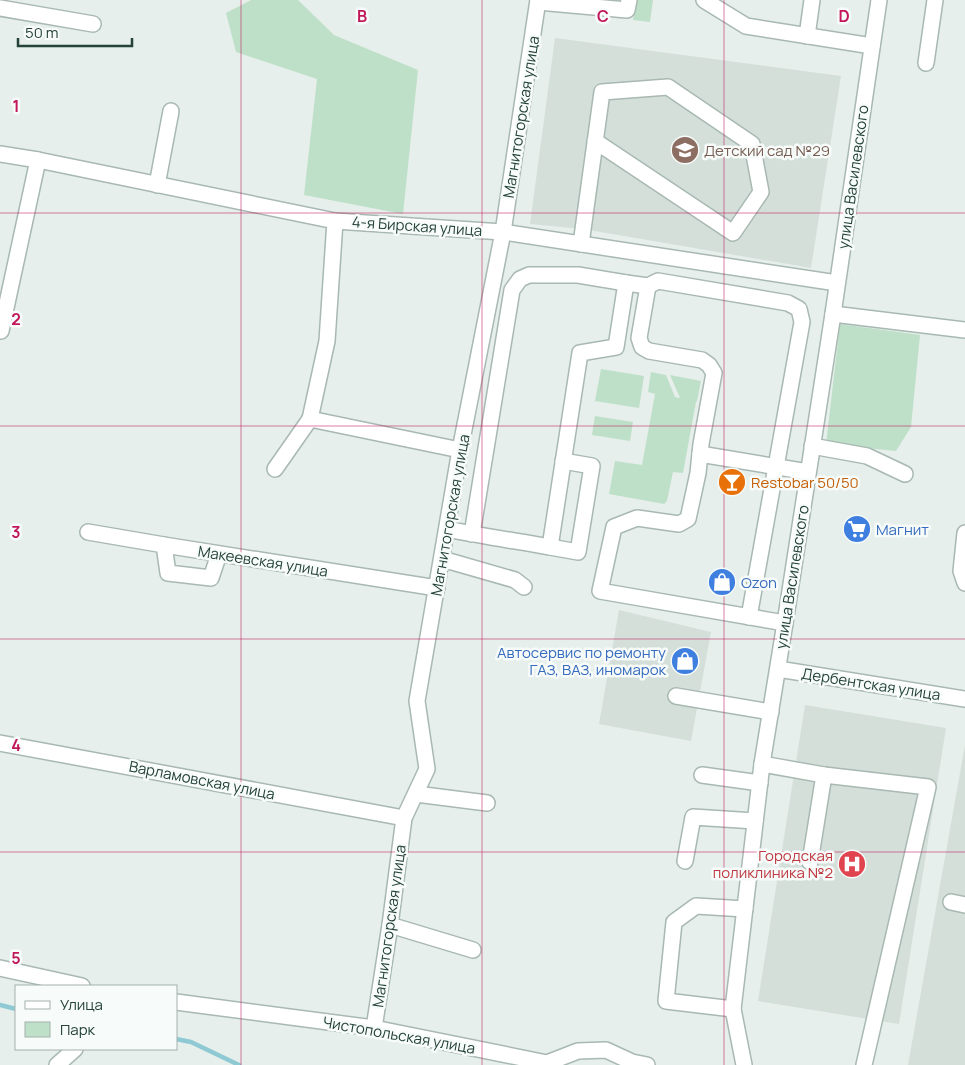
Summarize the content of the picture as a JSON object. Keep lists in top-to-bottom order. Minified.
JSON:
{"streets":{"street":["Магнитогорская улица","улица Василевского","4-я Бирская улица","Макеевская улица","Дербентская улица","Варламовская улица","Чистопольская улица"]},"crossings":[["Магнитогорская улица","4-я Бирская улица"],["Магнитогорская улица","Макеевская улица"],["Магнитогорская улица","Варламовская улица"],["Магнитогорская улица","Чистопольская улица"],["улица Василевского","4-я Бирская улица"],["улица Василевского","Дербентская улица"]],"places":{"school or university":["Детский сад №29"],"bar":["Restobar 50/50"],"supermarket":["Магнит"],"shop":["Ozon","Автосервис по ремонту ГАЗ, ВАЗ, иномарок"],"hospital":["Городская поликлиника №2"]},"legend":["Улица","Парк"],"scale_bar":"50 m","grid":{"columns":["B","C","D"],"rows":["1","2","3","4","5"]}}
